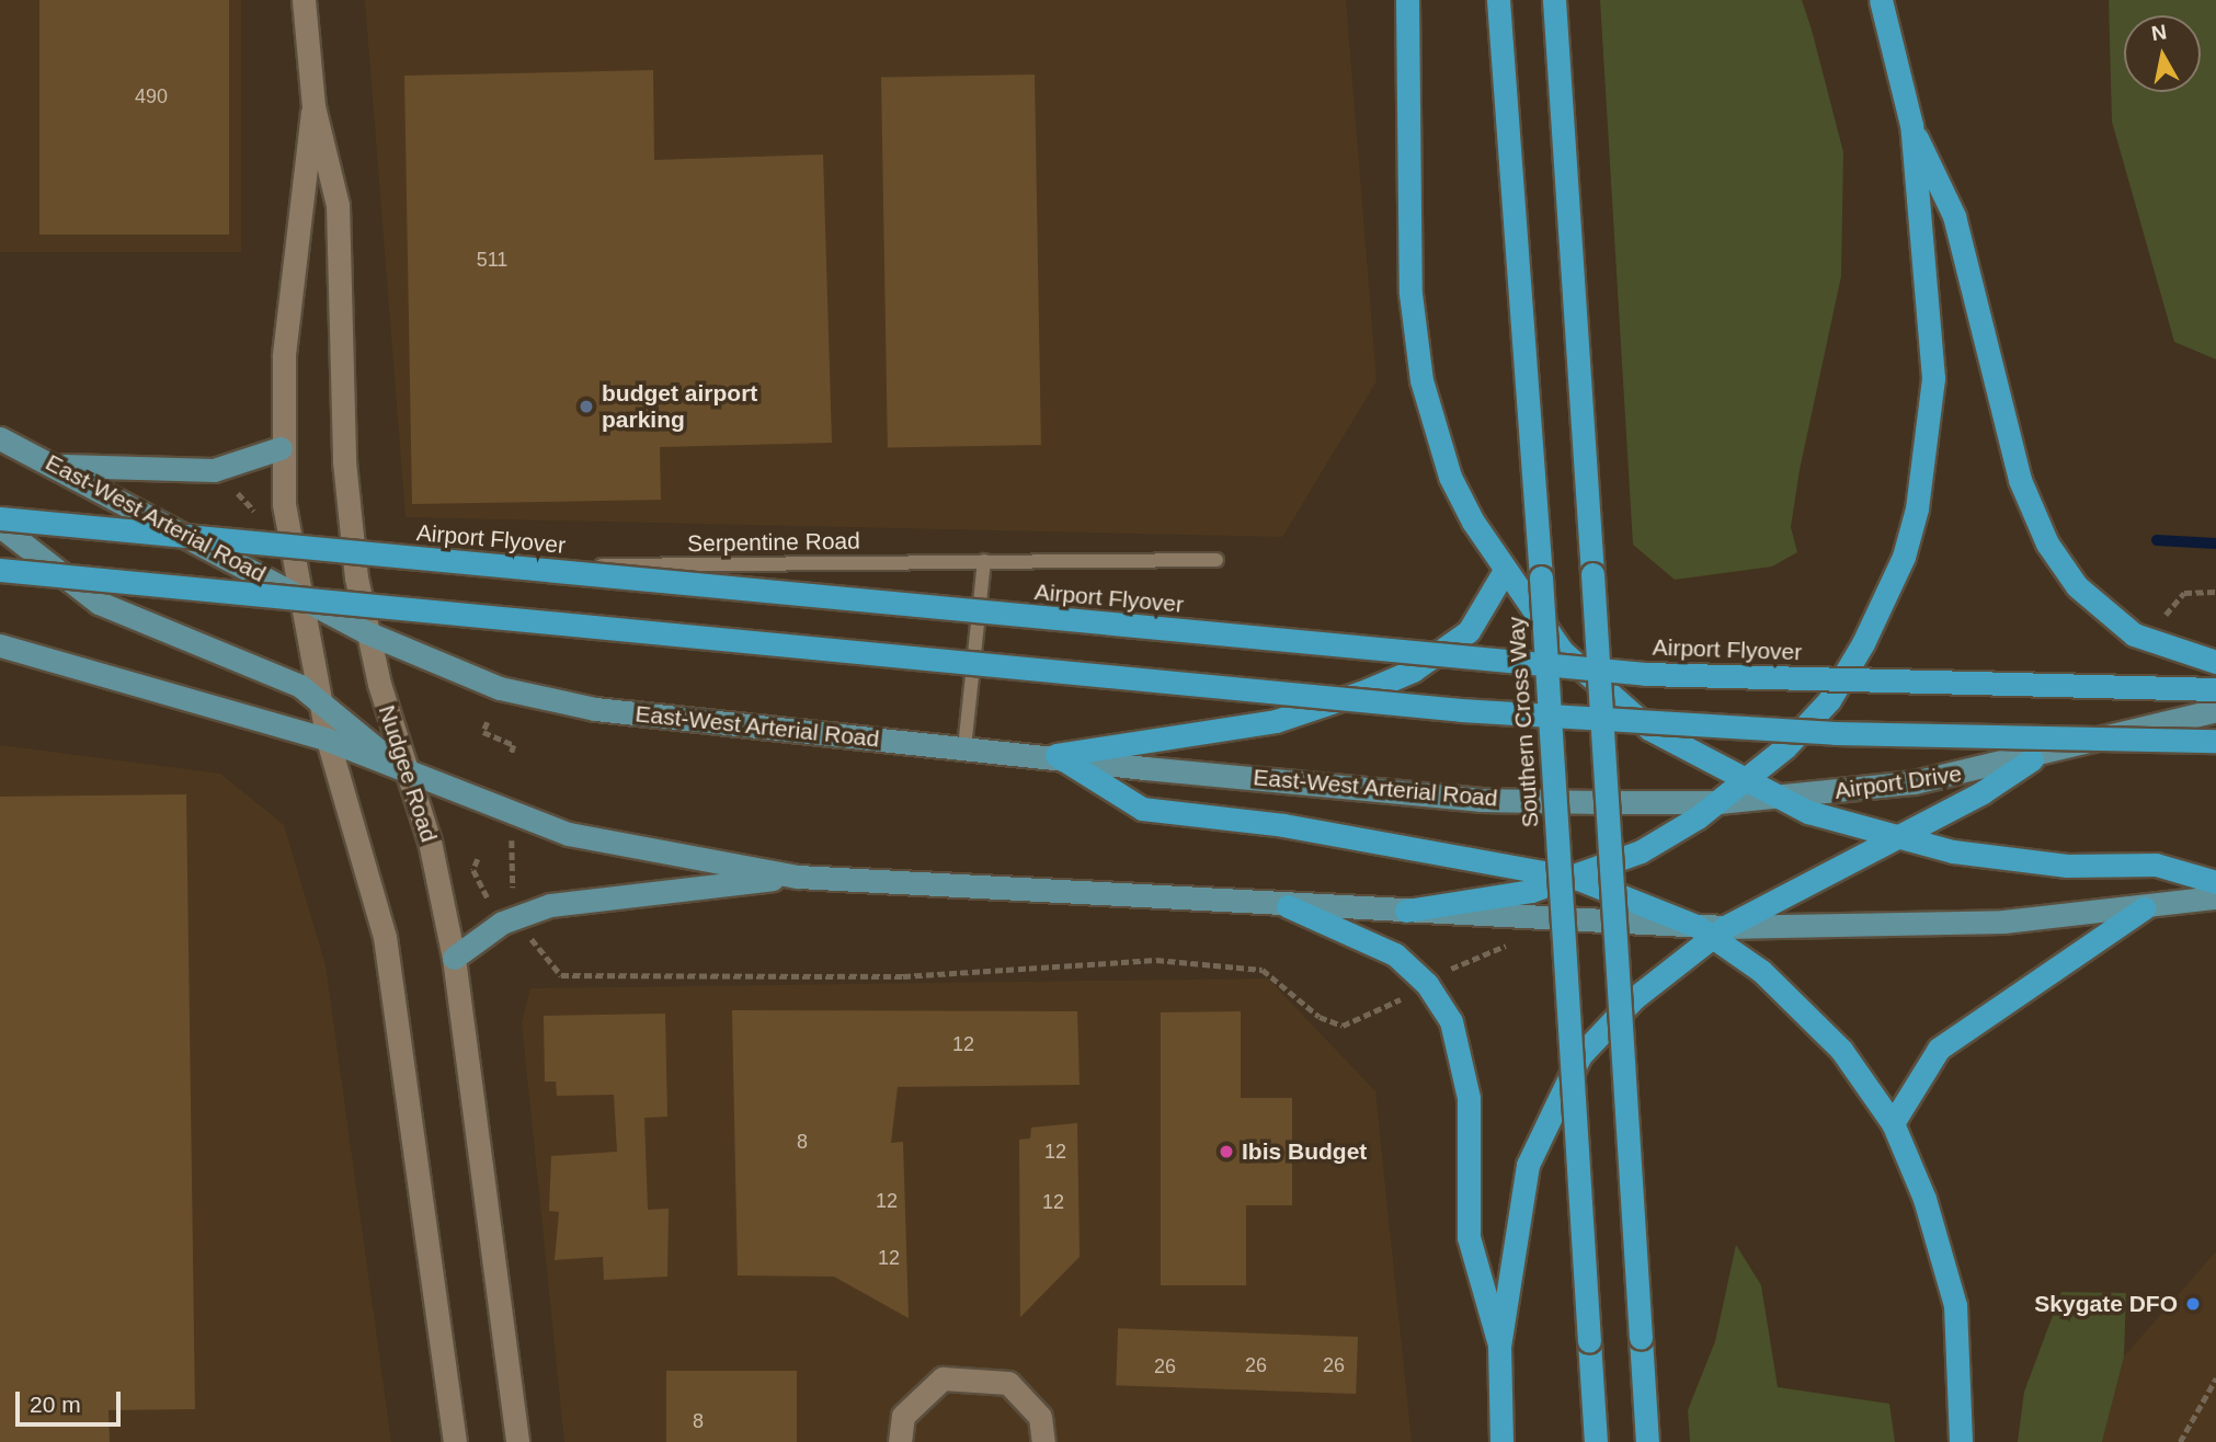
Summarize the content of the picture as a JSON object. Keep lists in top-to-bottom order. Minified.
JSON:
{"streets":{"highway":["Airport Flyover","Southern Cross Way"],"main road":["East-West Arterial Road","Nudgee Road","Airport Drive"],"lane":["Serpentine Road"]},"crossings":[["East-West Arterial Road","Nudgee Road"],["East-West Arterial Road","Airport Drive"]],"places":["budget airport parking","Ibis Budget","Skygate DFO"],"house_numbers":["490","511","12","8","12","12","12","12","26","26","26","8"],"scale_bar":"20 m","north":"top"}
